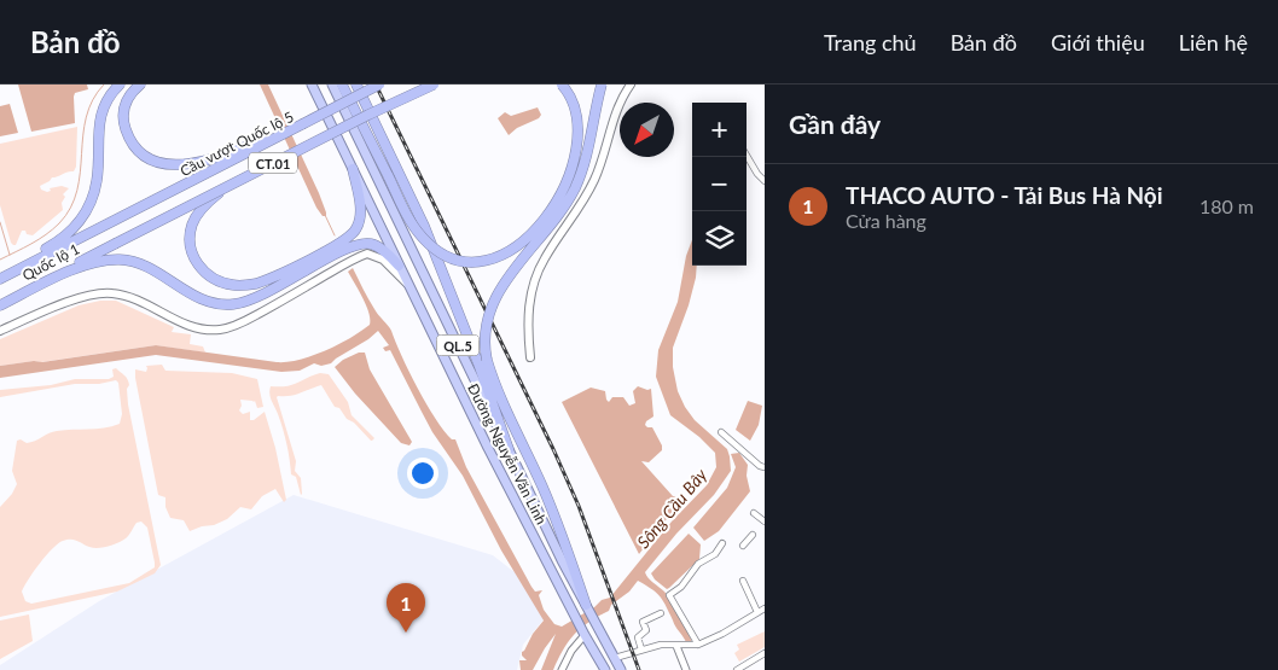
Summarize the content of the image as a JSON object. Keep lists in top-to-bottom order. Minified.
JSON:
{"streets":{"highway":["Cầu vượt Quốc lộ 5","CT.01","Quốc lộ 1","QL.5","Đường Nguyễn Văn Linh"]},"crossings":[["Cầu vượt Quốc lộ 5","Quốc lộ 1"],["CT.01","Quốc lộ 1"]],"water":["Sông Cầu Bây"],"north":"bottom left","page":{"header":"Bản đồ","nav":["Trang chủ","Bản đồ","Giới thiệu","Liên hệ"],"heading":"Gần đây","map_buttons":["+","−"],"list":[{"mark":"1","name":"THACO AUTO - Tải Bus Hà Nội","note":"Cửa hàng","value":"180 m"}],"pins":"1"}}
